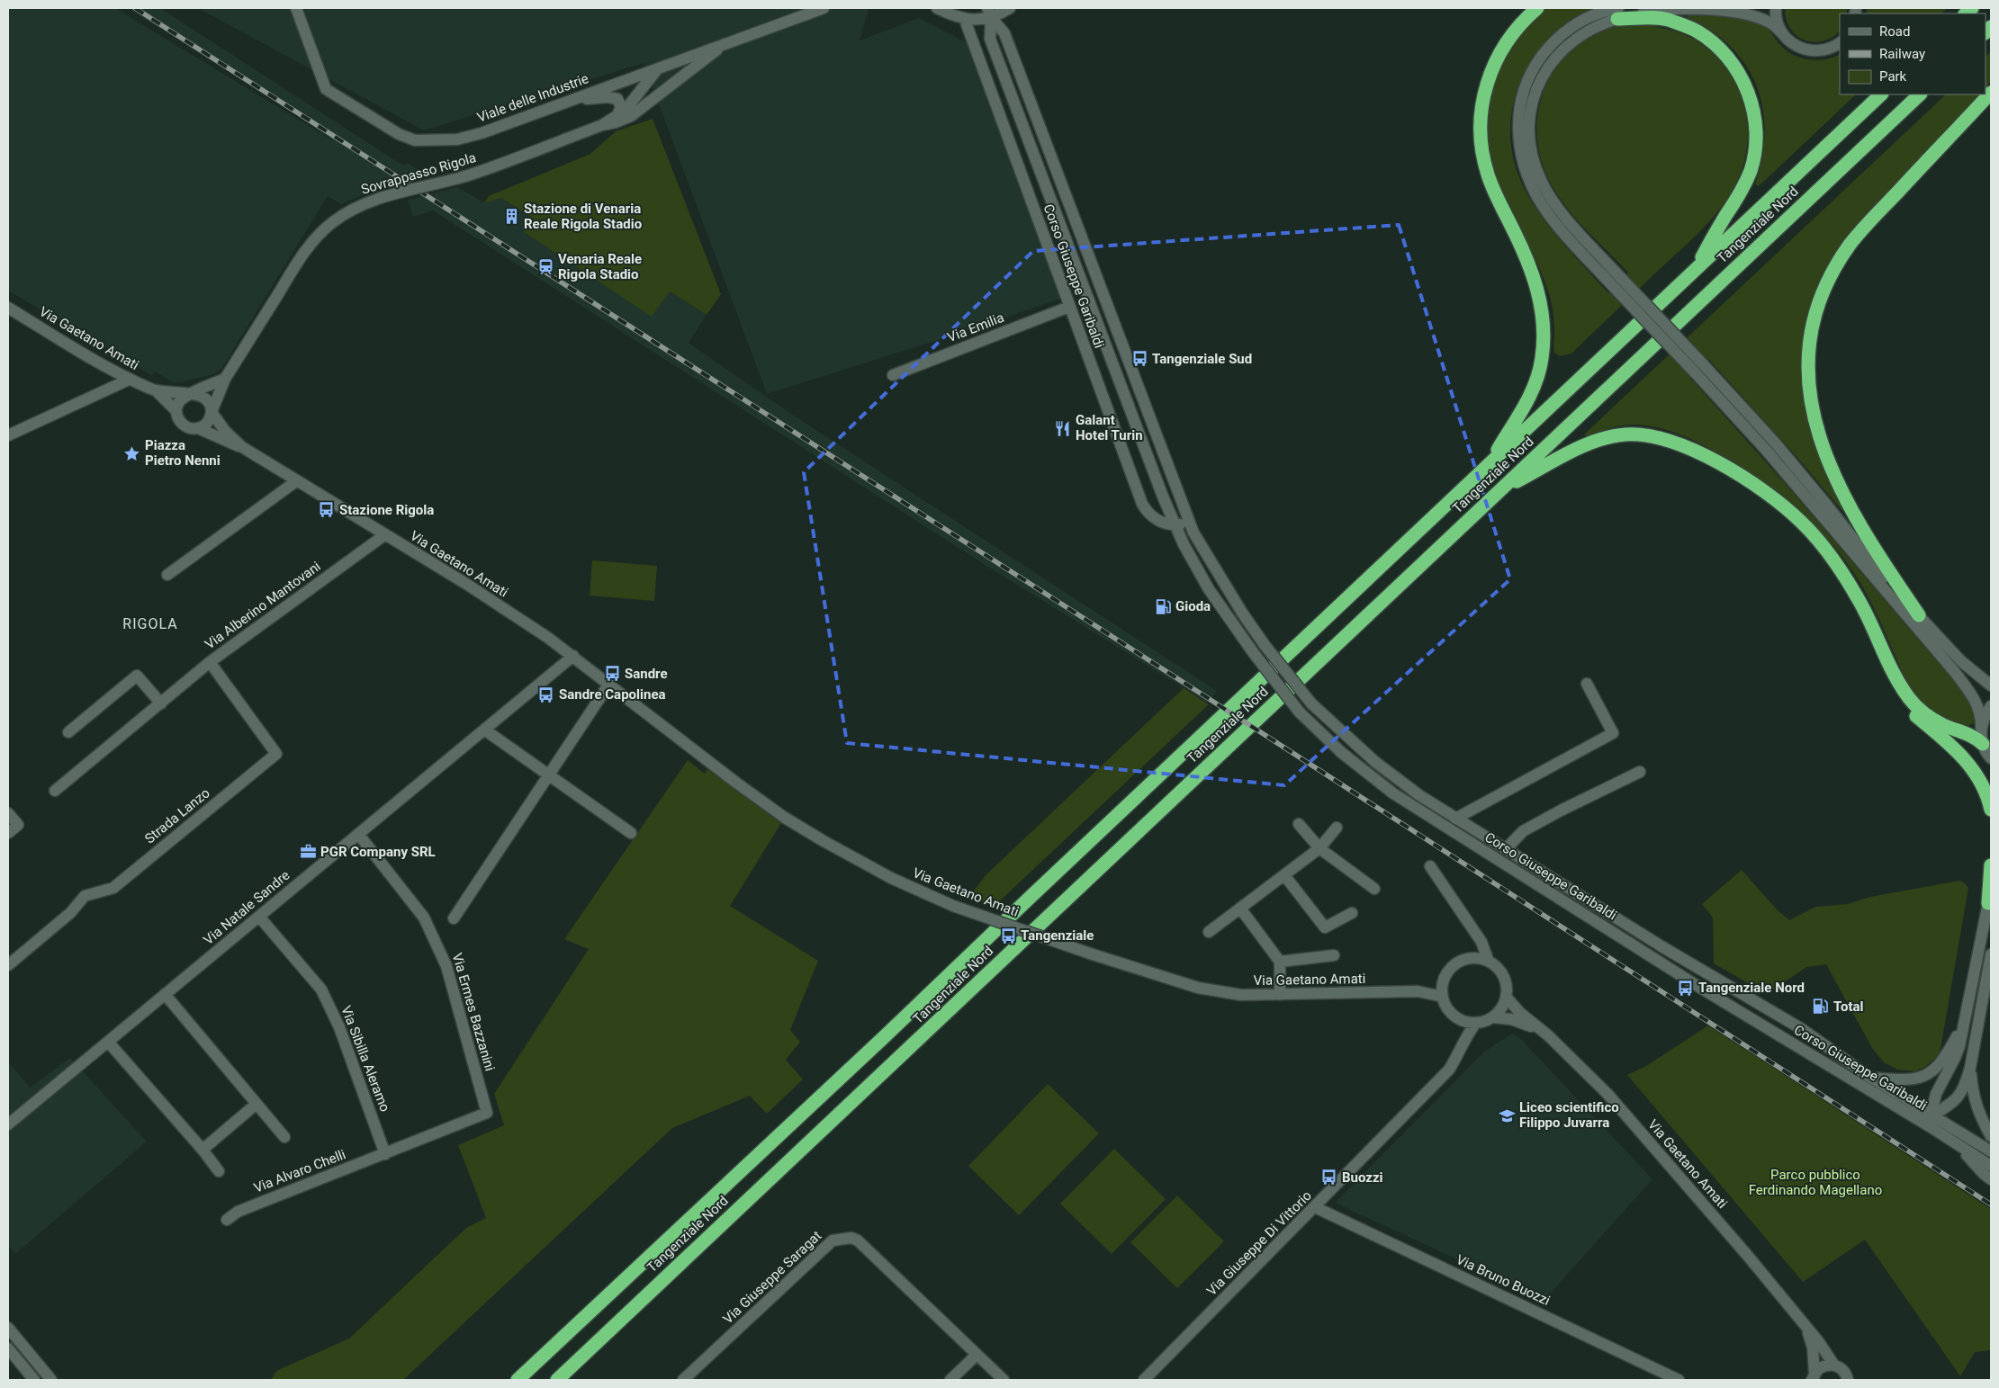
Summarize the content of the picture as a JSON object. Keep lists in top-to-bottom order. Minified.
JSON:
{"streets":{"highway":["Tangenziale Nord"],"street":["Viale delle Industrie","Sovrappasso Rigola","Corso Giuseppe Garibaldi","Via Emilia","Via Gaetano Amati","Via Alberino Mantovani","Strada Lanzo","Via Natale Sandre","Via Ermes Bazzanini","Via Sibilla Aleramo","Via Alvaro Chelli","Via Giuseppe Di Vittorio","Via Giuseppe Saragat","Via Bruno Buozzi"]},"crossings":[["Viale delle Industrie","Sovrappasso Rigola"],["Sovrappasso Rigola","Via Gaetano Amati"],["Corso Giuseppe Garibaldi","Via Emilia"],["Via Gaetano Amati","Via Alberino Mantovani"],["Via Gaetano Amati","Via Natale Sandre"],["Via Gaetano Amati","Via Giuseppe Di Vittorio"],["Via Alberino Mantovani","Strada Lanzo"],["Via Natale Sandre","Via Ermes Bazzanini"],["Via Natale Sandre","Via Sibilla Aleramo"],["Via Ermes Bazzanini","Via Sibilla Aleramo"],["Via Ermes Bazzanini","Via Alvaro Chelli"],["Via Sibilla Aleramo","Via Alvaro Chelli"],["Via Giuseppe Di Vittorio","Via Bruno Buozzi"]],"districts":["RIGOLA"],"parks":["Parco pubblico Ferdinando Magellano"],"places":{"building":["Stazione di Venaria Reale Rigola Stadio"],"station":["Venaria Reale Rigola Stadio"],"bus stop":["Tangenziale Sud","Stazione Rigola","Sandre","Sandre Capolinea","Tangenziale","Tangenziale Nord","Buozzi"],"restaurant":["Galant Hotel Turin"],"place":["Piazza Pietro Nenni"],"fuel station":["Gioda","Total"],"office":["PGR Company SRL"],"school or university":["Liceo scientifico Filippo Juvarra"]},"legend":["Road","Railway","Park"]}
